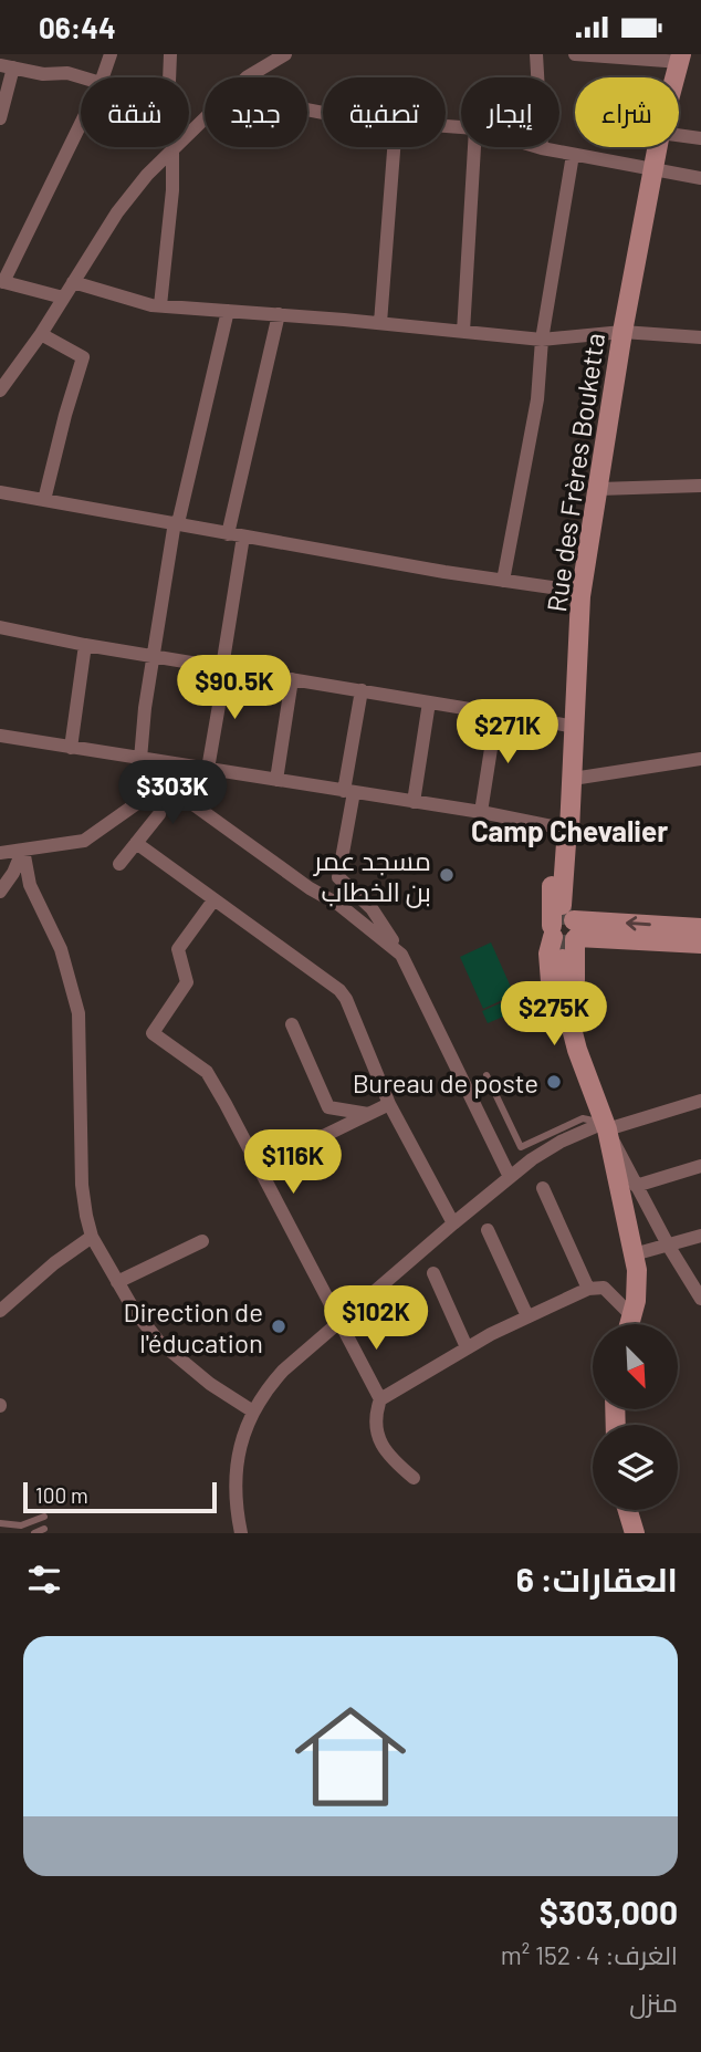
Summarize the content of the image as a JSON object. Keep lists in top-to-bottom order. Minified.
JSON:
{"streets":{"main road":["Rue des Frères Bouketta"]},"districts":["Camp Chevalier"],"places":["مسجد عمر بن الخطاب","Bureau de poste","Direction de l'éducation"],"scale_bar":"100 m","north":"bottom right","page":{"status":"06:44","chip":["شراء","إيجار","تصفية","جديد","شقة"],"price":["$90.5K","$271K","$303K","$275K","$116K","$102K"],"scale":"100 m","heading":"العقارات: 6","list":[{"name":"$303,000","note":"الغرف: 4 · 152 m² · منزل"}]}}
